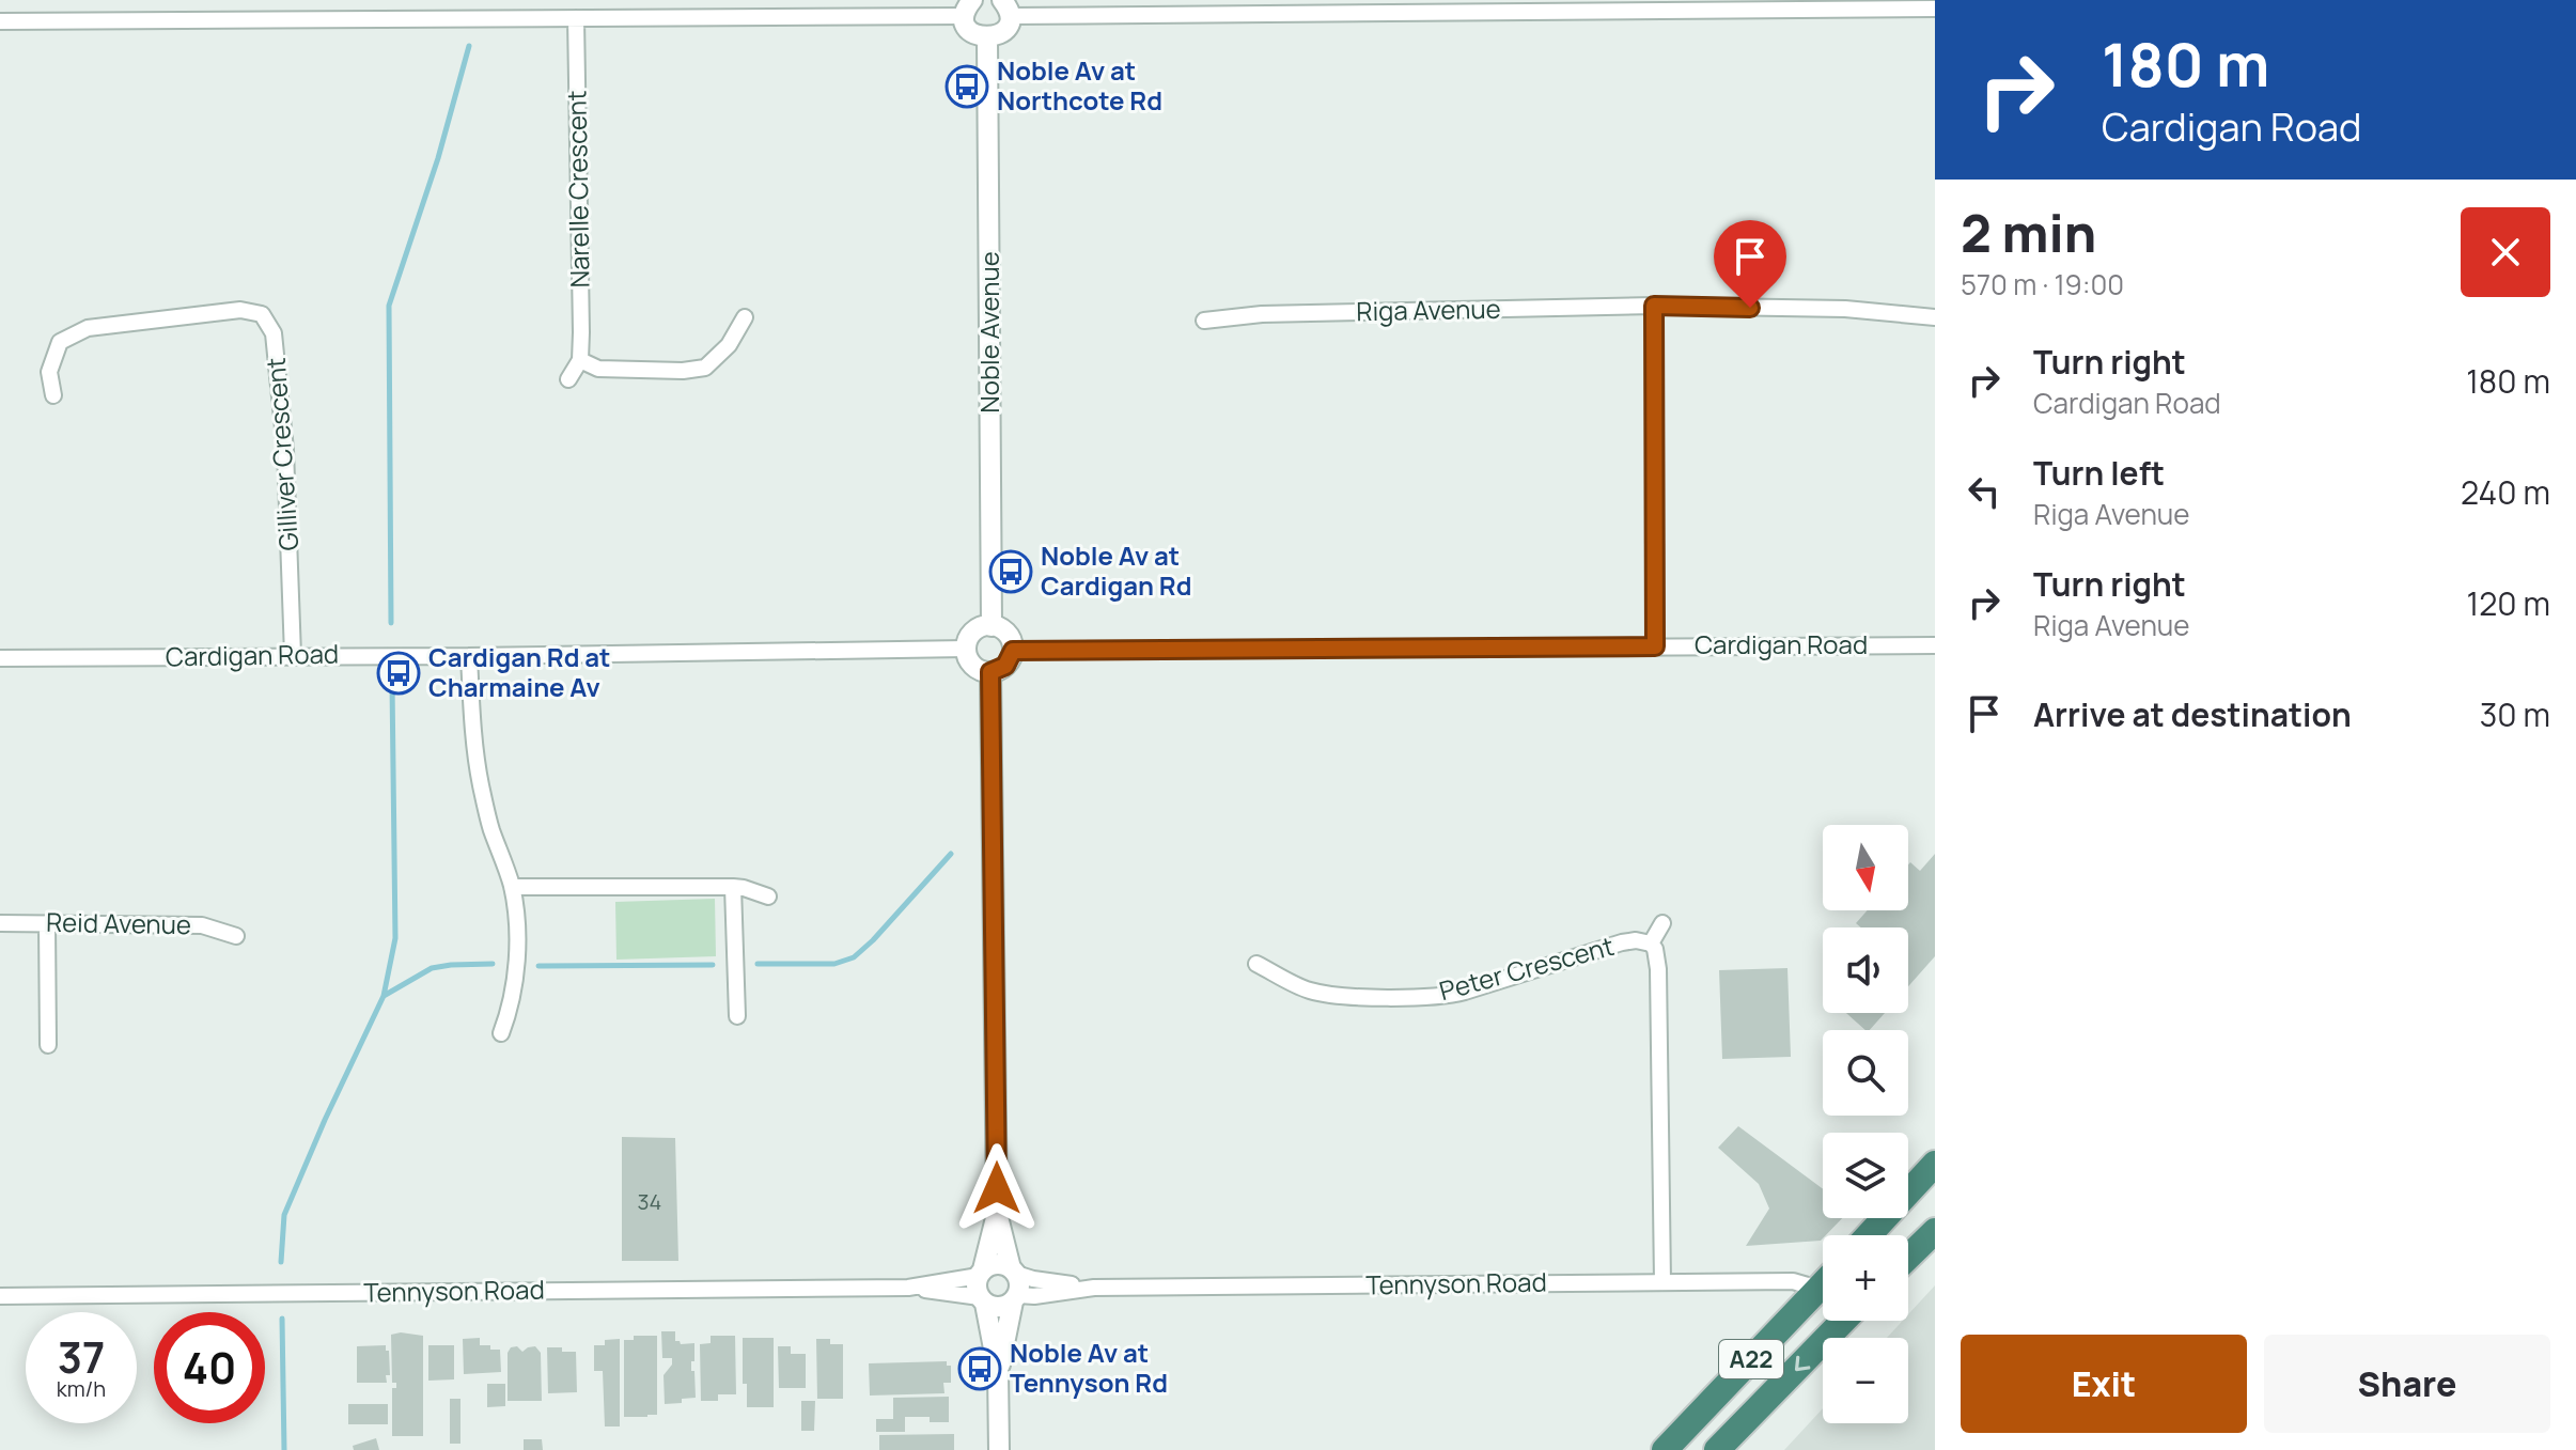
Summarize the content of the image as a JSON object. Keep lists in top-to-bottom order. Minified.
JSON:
{"streets":{"highway":["A22"],"street":["Narelle Crescent","Riga Avenue","Noble Avenue","Gilliver Crescent","Cardigan Road","Reid Avenue","Peter Crescent","Tennyson Road"]},"crossings":[["Noble Avenue","Cardigan Road"],["Gilliver Crescent","Cardigan Road"],["Peter Crescent","Tennyson Road"],["Tennyson Road","A22"]],"places":{"bus stop":["Noble Av at Northcote Rd","Noble Av at Cardigan Rd","Cardigan Rd at Charmaine Av","Noble Av at Tennyson Rd"]},"house_numbers":["34"],"north":"bottom","page":{"turn":["180 m","Cardigan Road"],"heading":["2 min","570 m · 19:00"],"list":[{"name":"Turn right","note":"Cardigan Road","value":"180 m"},{"name":"Turn left","note":"Riga Avenue","value":"240 m"},{"name":"Turn right","note":"Riga Avenue","value":"120 m"},{"name":"Arrive at destination","value":"30 m"}],"map_buttons":["+","−"],"speed":"37 km/h","limit":"40","buttons":["Exit","Share"]}}
